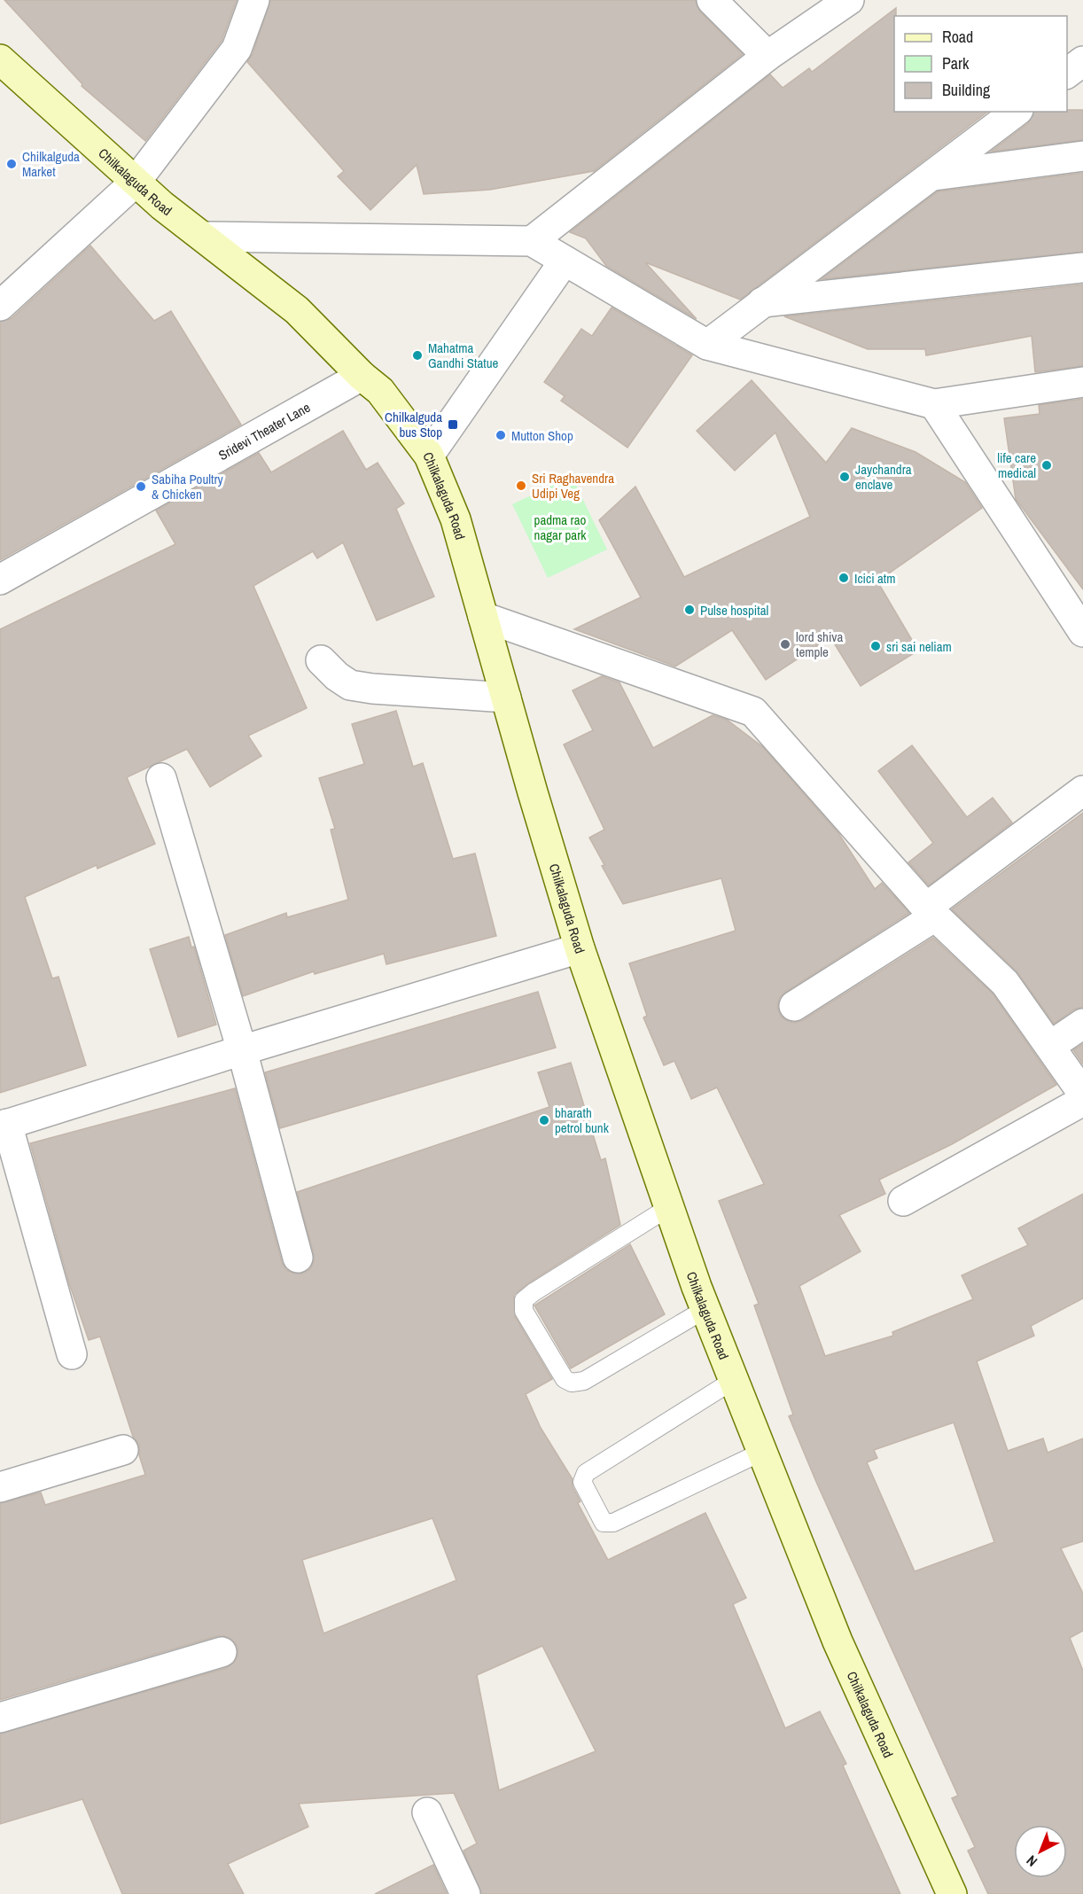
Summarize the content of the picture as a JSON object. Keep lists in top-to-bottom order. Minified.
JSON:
{"streets":{"main road":["Chilkalaguda Road"],"street":["Sridevi Theater Lane"]},"crossings":[["Chilkalaguda Road","Sridevi Theater Lane"]],"parks":["padma rao nagar park"],"places":{"other":["Chilkalguda Market","Mahatma Gandhi Statue","Mutton Shop","life care medical","Jaychandra enclave","Sri Raghavendra Udipi Veg","Sabiha Poultry & Chicken","Icici atm","Pulse hospital","lord shiva temple","sri sai neliam","bharath petrol bunk"],"transit":["Chilkalguda bus Stop"]},"legend":["Road","Park","Building"],"north":"bottom left"}
